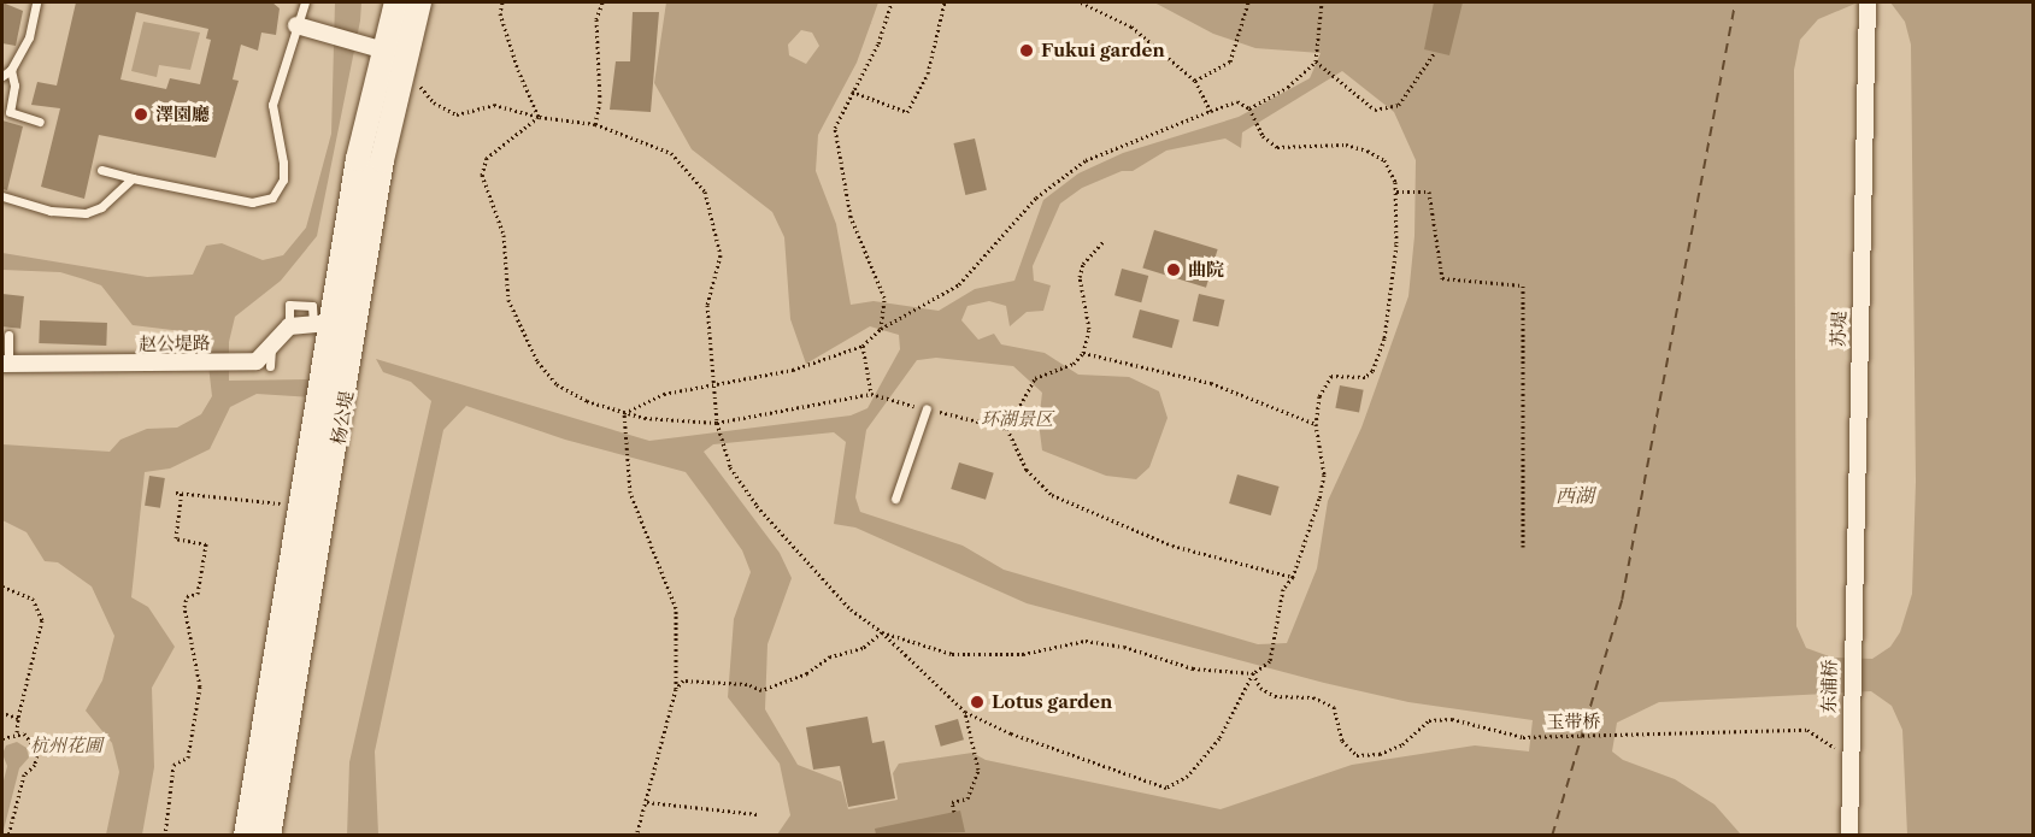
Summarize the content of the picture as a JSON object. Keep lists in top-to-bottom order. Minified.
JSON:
{"streets":{"main road":["杨公堤"],"street":["苏堤","赵公堤路","东浦桥"],"path":["玉带桥"]},"crossings":[["苏堤","东浦桥"],["赵公堤路","杨公堤"],["东浦桥","玉带桥"]],"water":["西湖"],"parks":["环湖景区","杭州花圃"],"places":["Fukui garden","澤園廳","曲院","Lotus garden"]}
